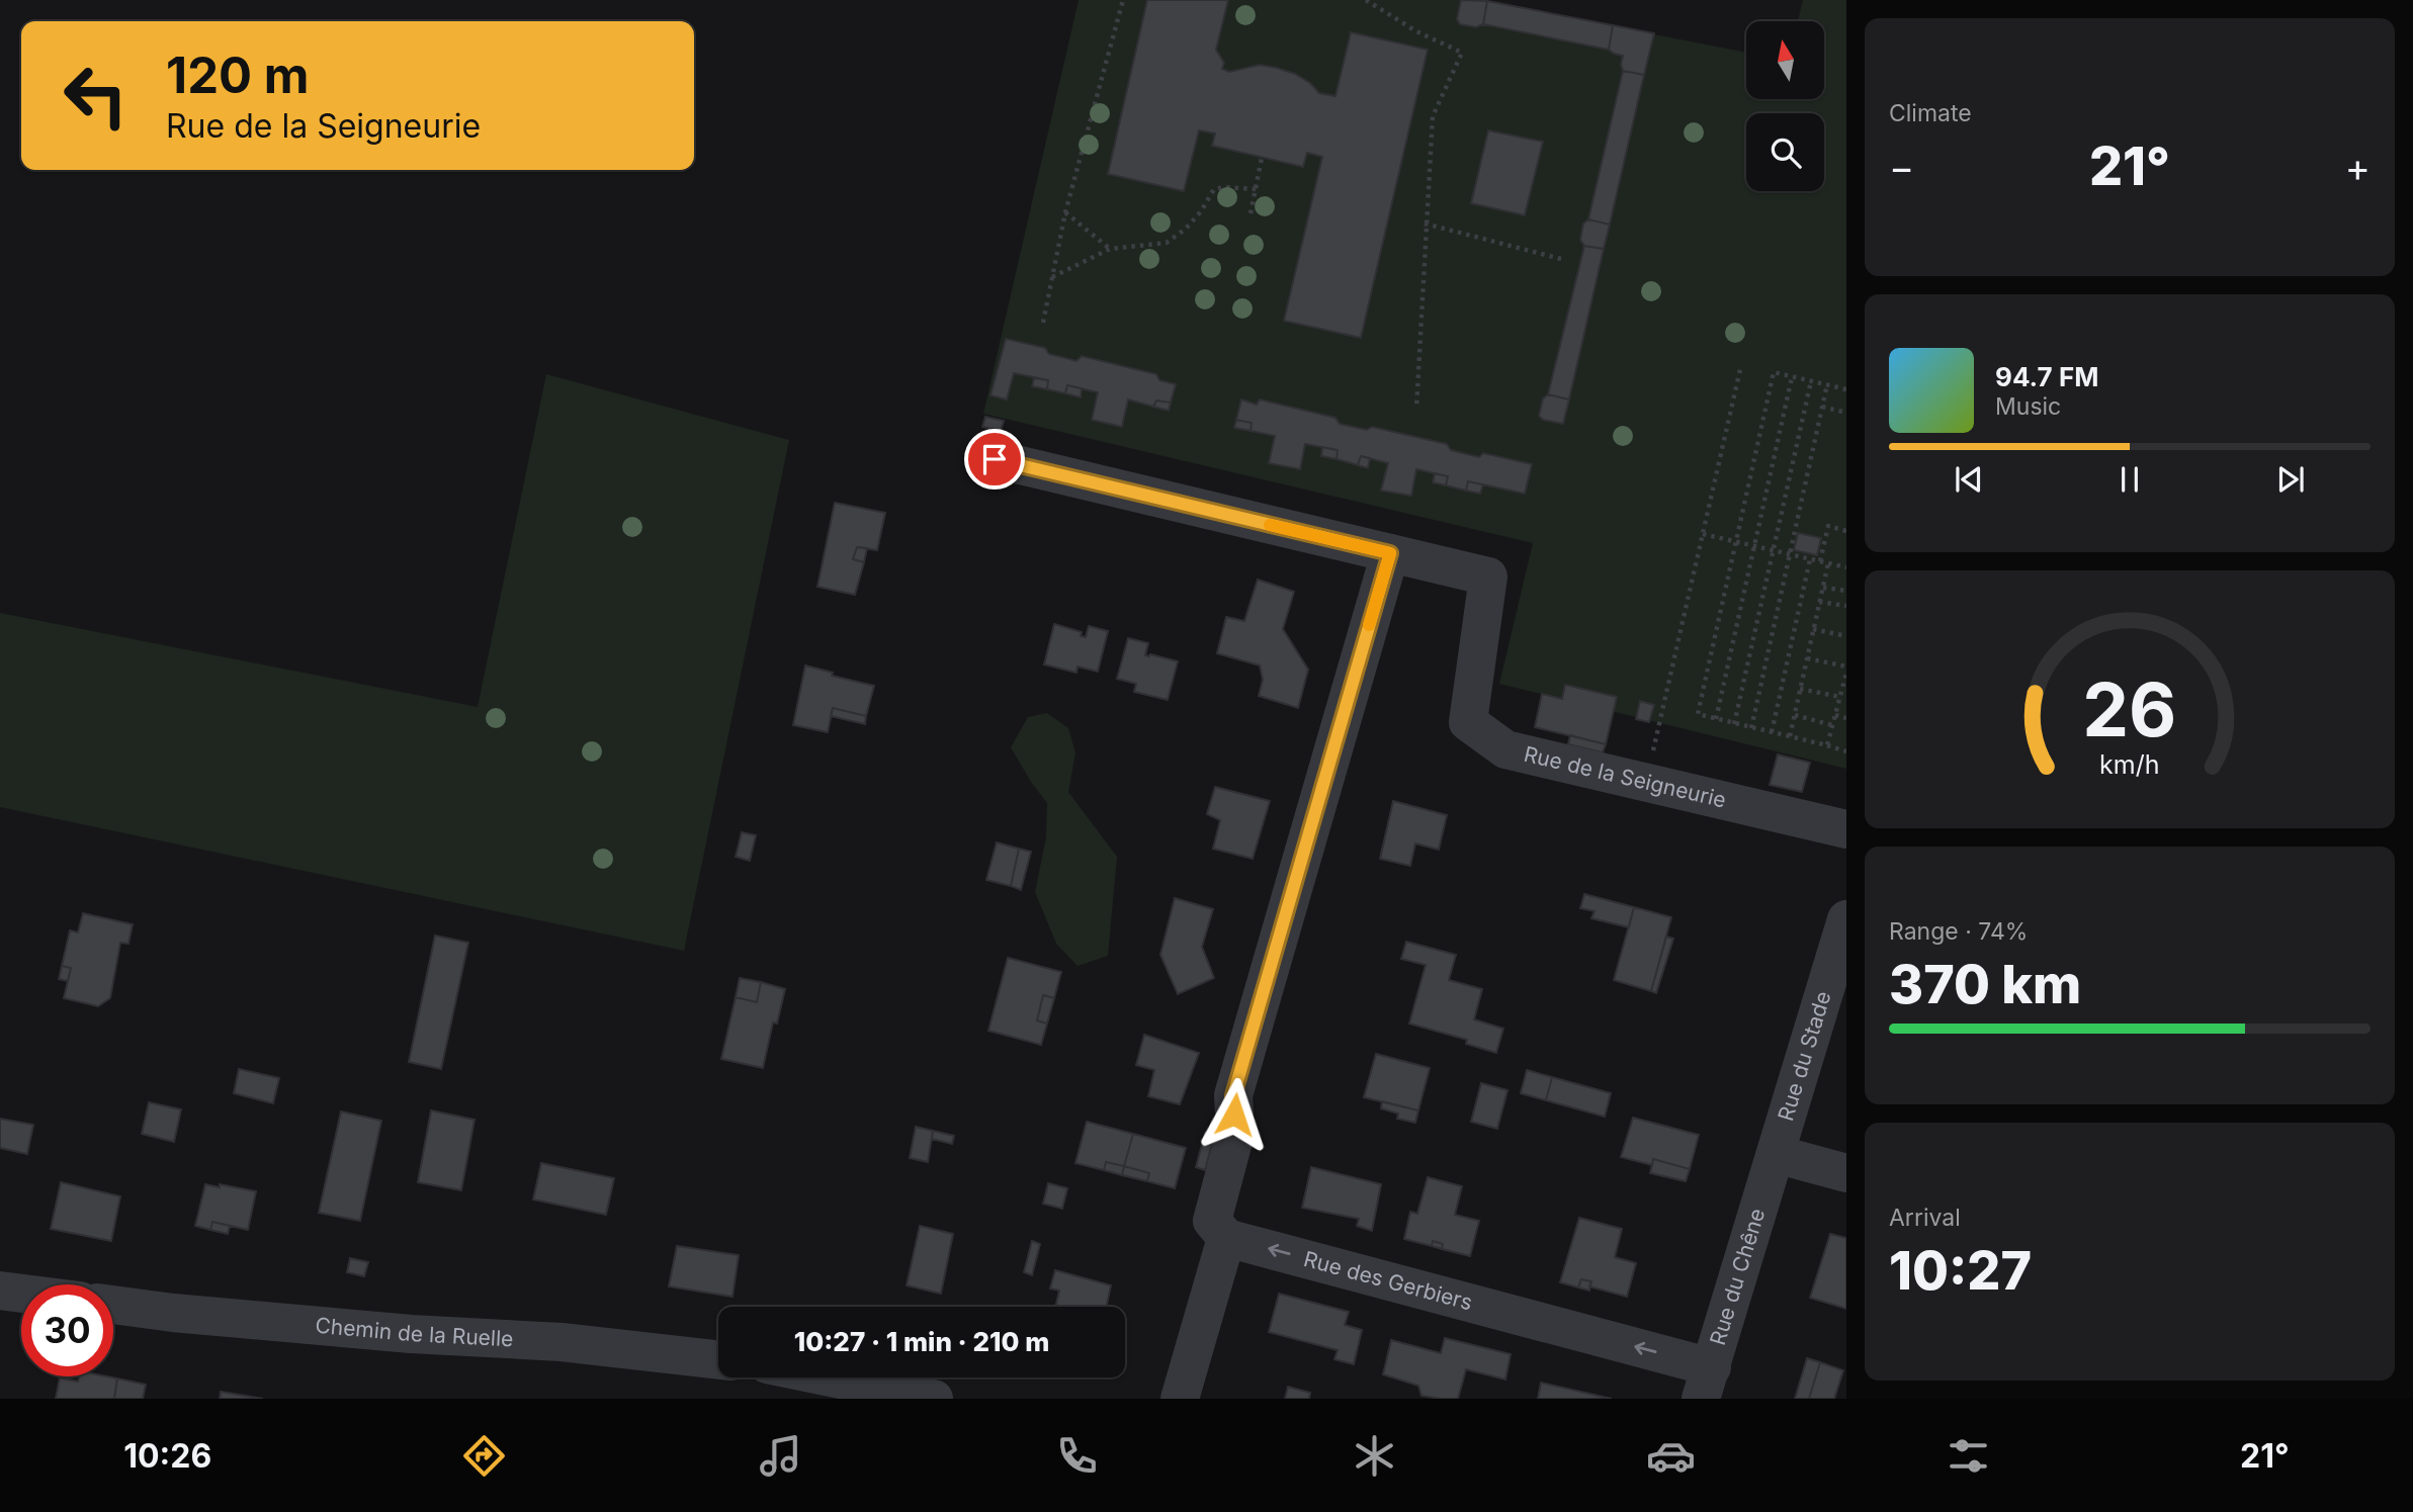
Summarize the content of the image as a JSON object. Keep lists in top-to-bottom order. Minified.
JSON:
{"streets":{"street":["Rue de la Seigneurie","Rue du Stade","Rue du Chêne","Rue des Gerbiers","Chemin de la Ruelle"]},"crossings":[["Rue du Stade","Rue du Chêne"],["Rue du Chêne","Rue des Gerbiers"]],"one_way":["Rue des Gerbiers"],"north":"top","page":{"tile":["Climate",["Range · 74%","370 km"],["Arrival","10:27"]],"turn":["120 m","Rue de la Seigneurie"],"heat":["−","21°","+"],"song":["94.7 FM","Music"],"limit":"30","trip":"10:27 · 1 min · 210 m","tabs":["10:26","21°"],"gauge":["26","km/h"]}}
